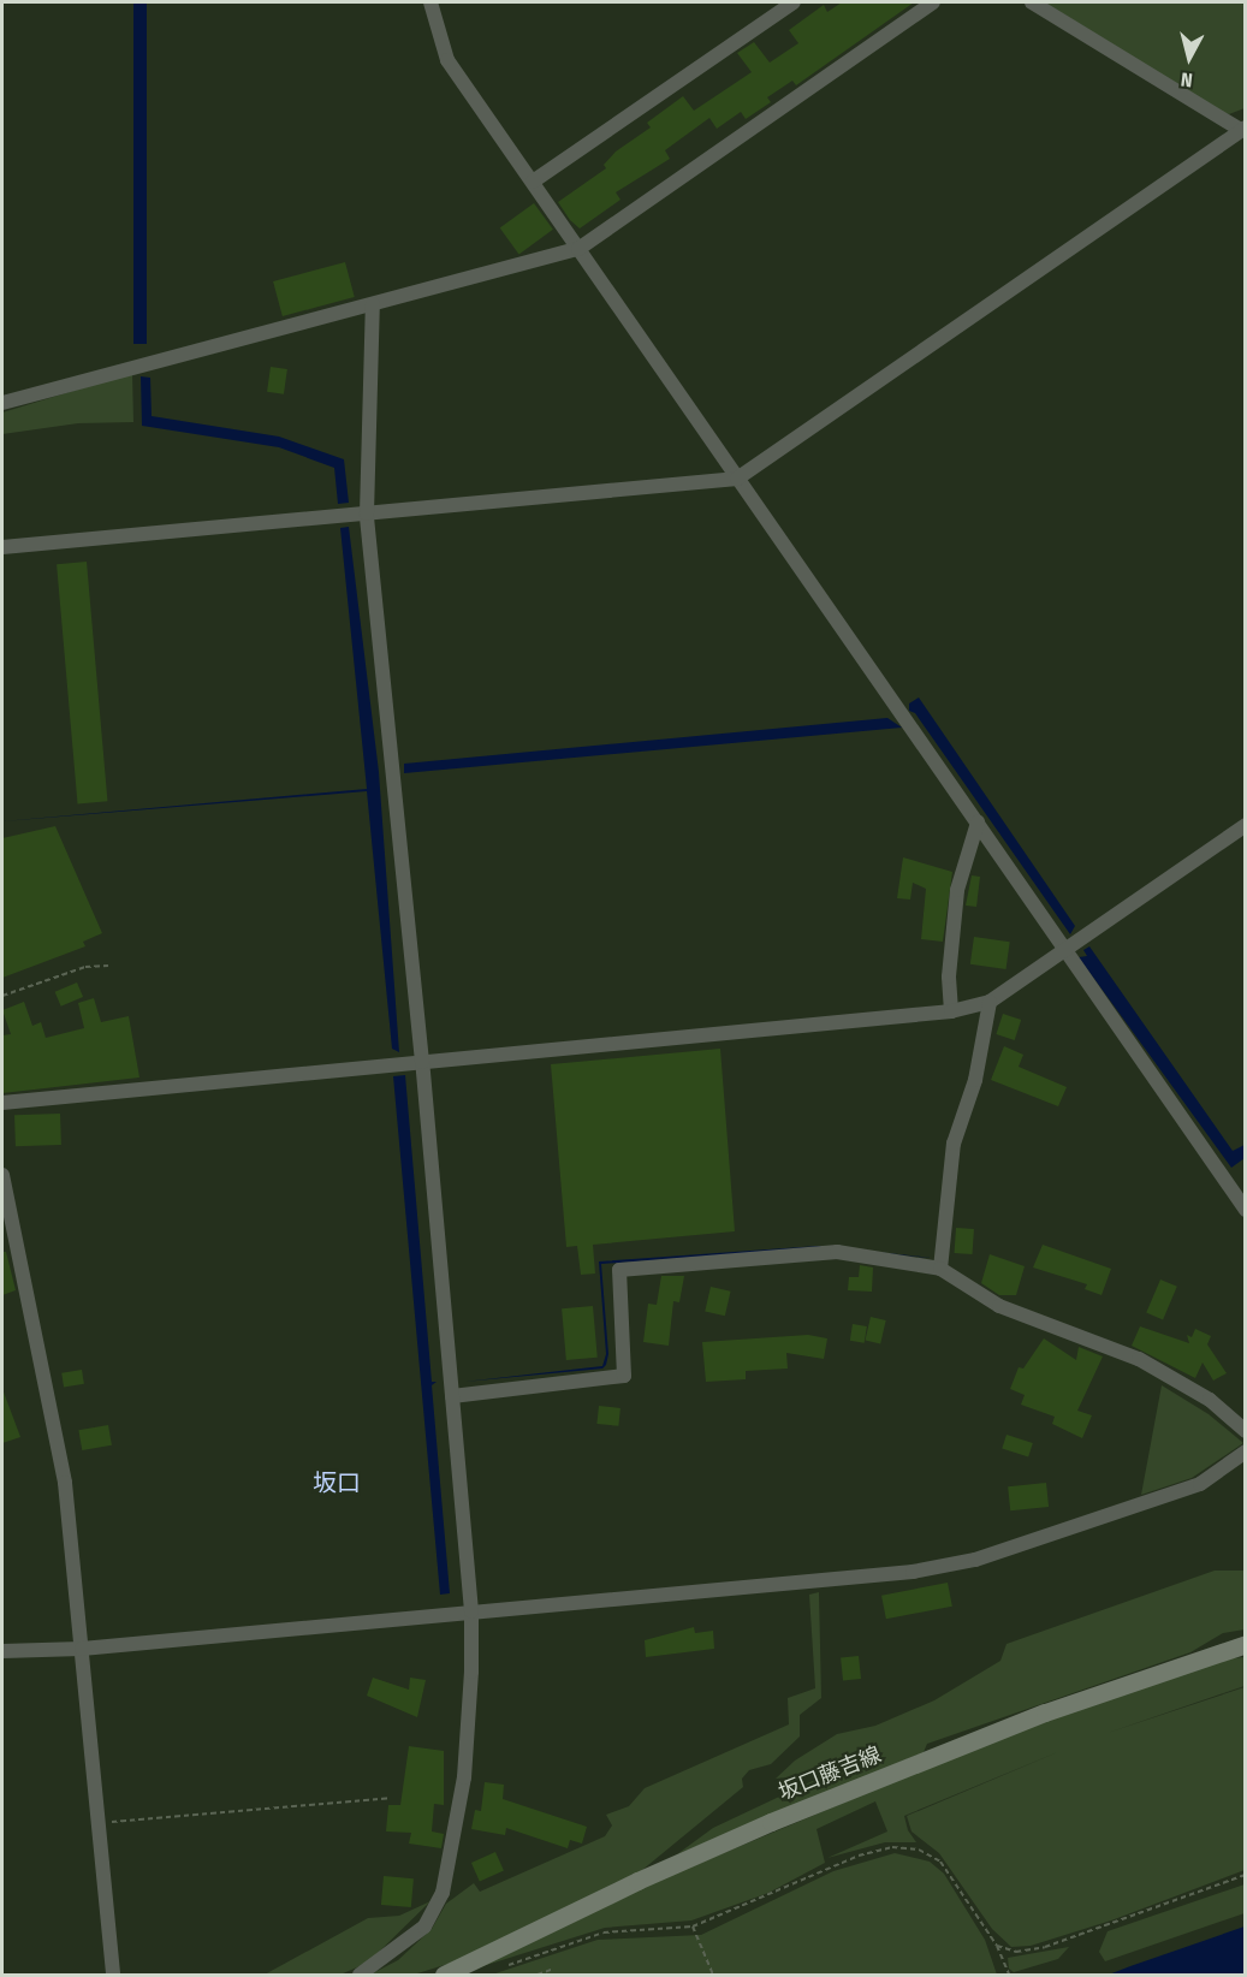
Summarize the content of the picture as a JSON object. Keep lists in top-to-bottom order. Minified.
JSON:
{"streets":{"main road":["坂口藤吉線"]},"districts":["坂口"],"north":"bottom"}
